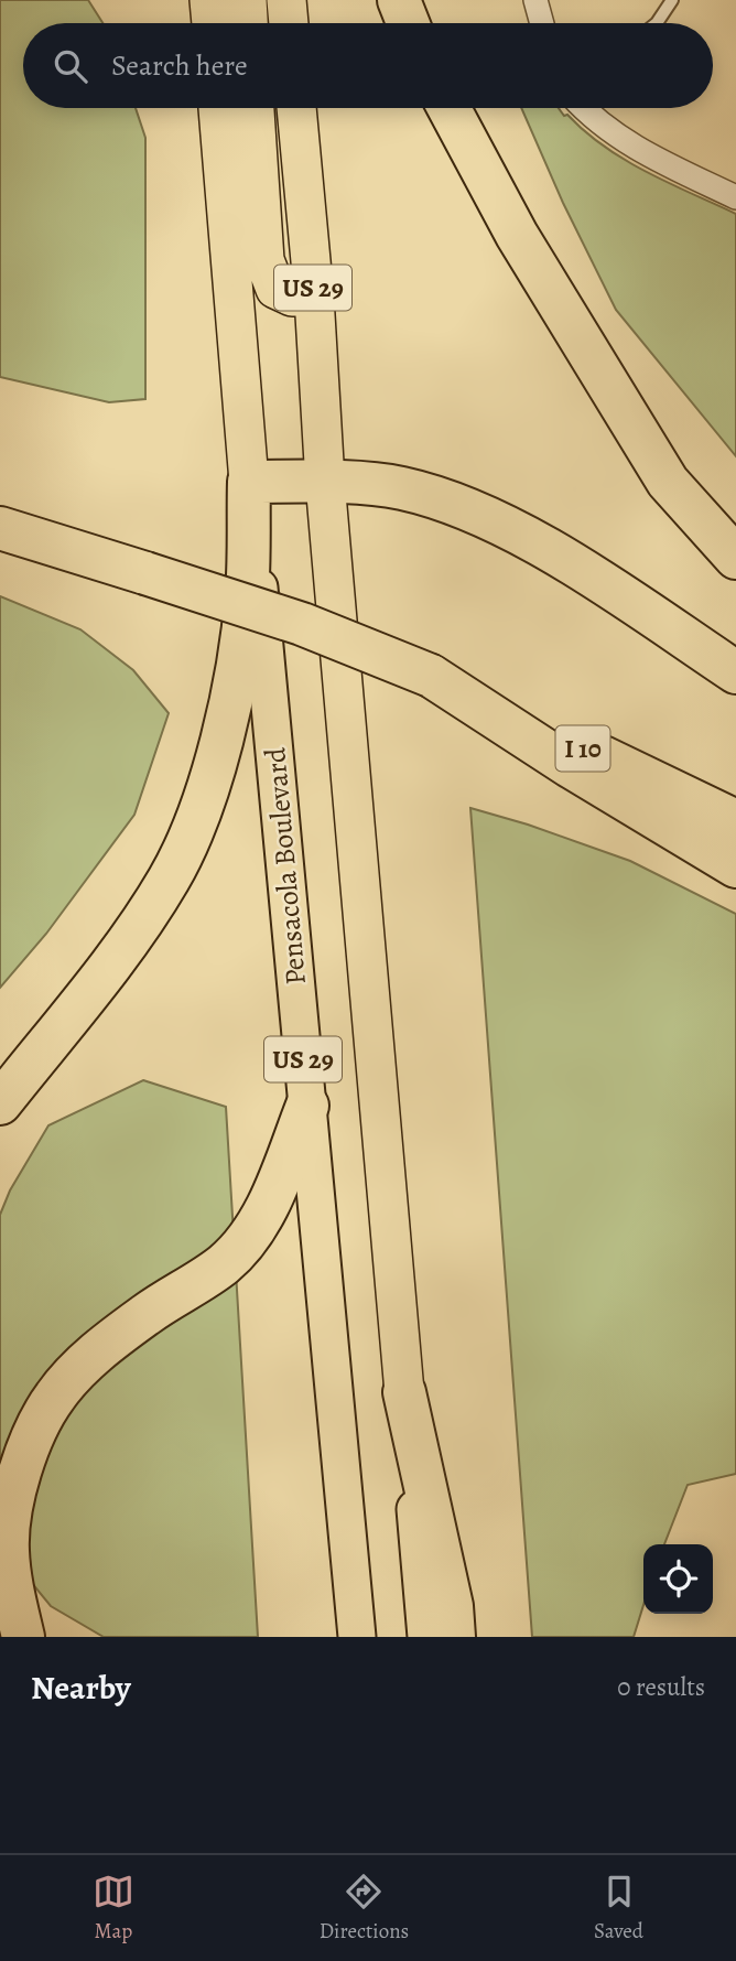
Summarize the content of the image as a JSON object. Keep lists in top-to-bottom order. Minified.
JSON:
{"streets":{"highway":["US 29","I 10","Pensacola Boulevard"]},"page":{"search":"Search here","heading":["Nearby","0 results"],"nav":["Map","Directions","Saved"]}}
